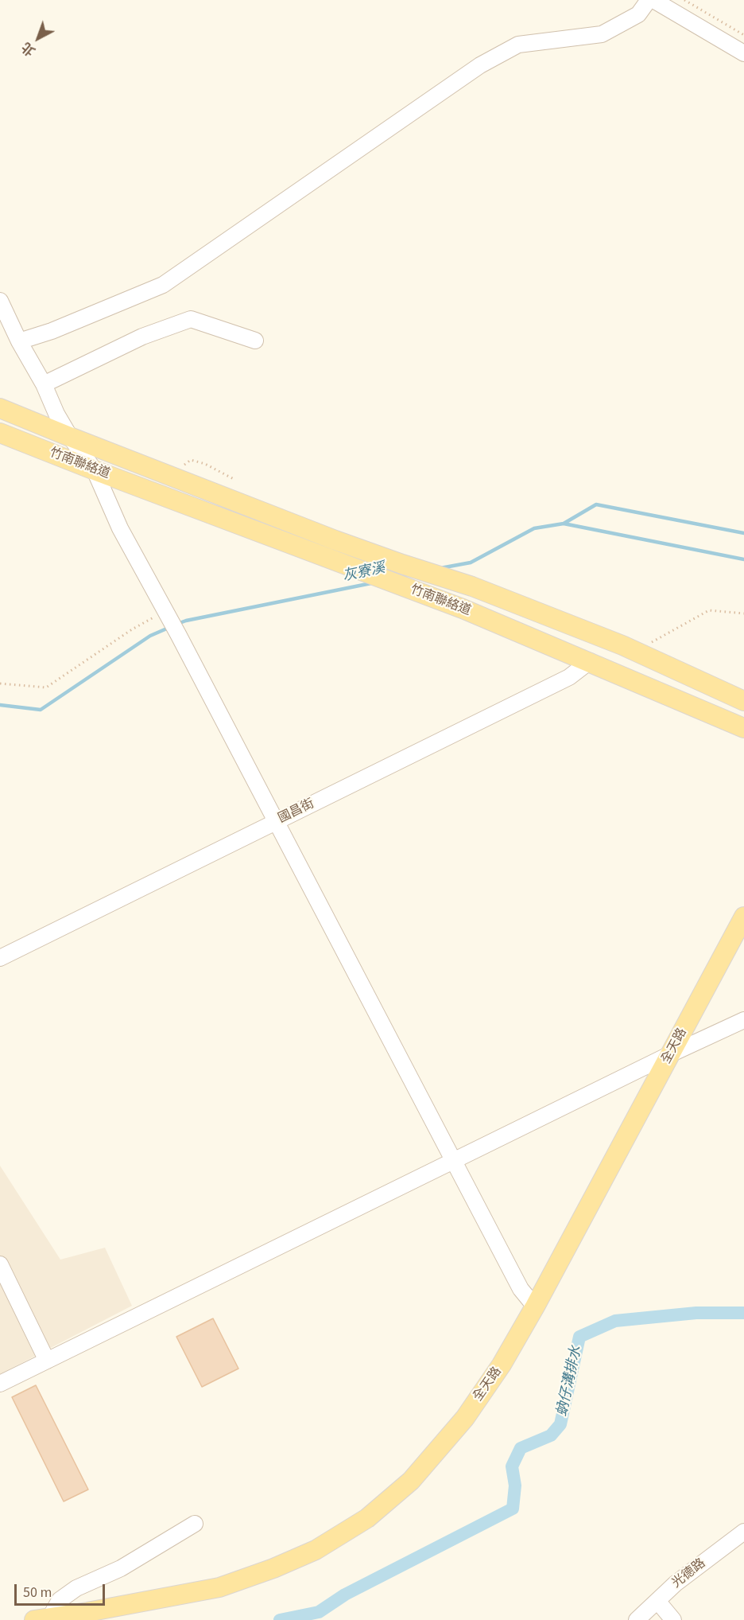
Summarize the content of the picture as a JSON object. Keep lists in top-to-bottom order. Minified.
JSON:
{"streets":{"main road":["竹南聯絡道","全天路"],"street":["國昌街","光德路"]},"crossings":[["竹南聯絡道","國昌街"]],"water":["灰寮溪","蚋仔溝排水"],"scale_bar":"50 m","north":"bottom left"}
